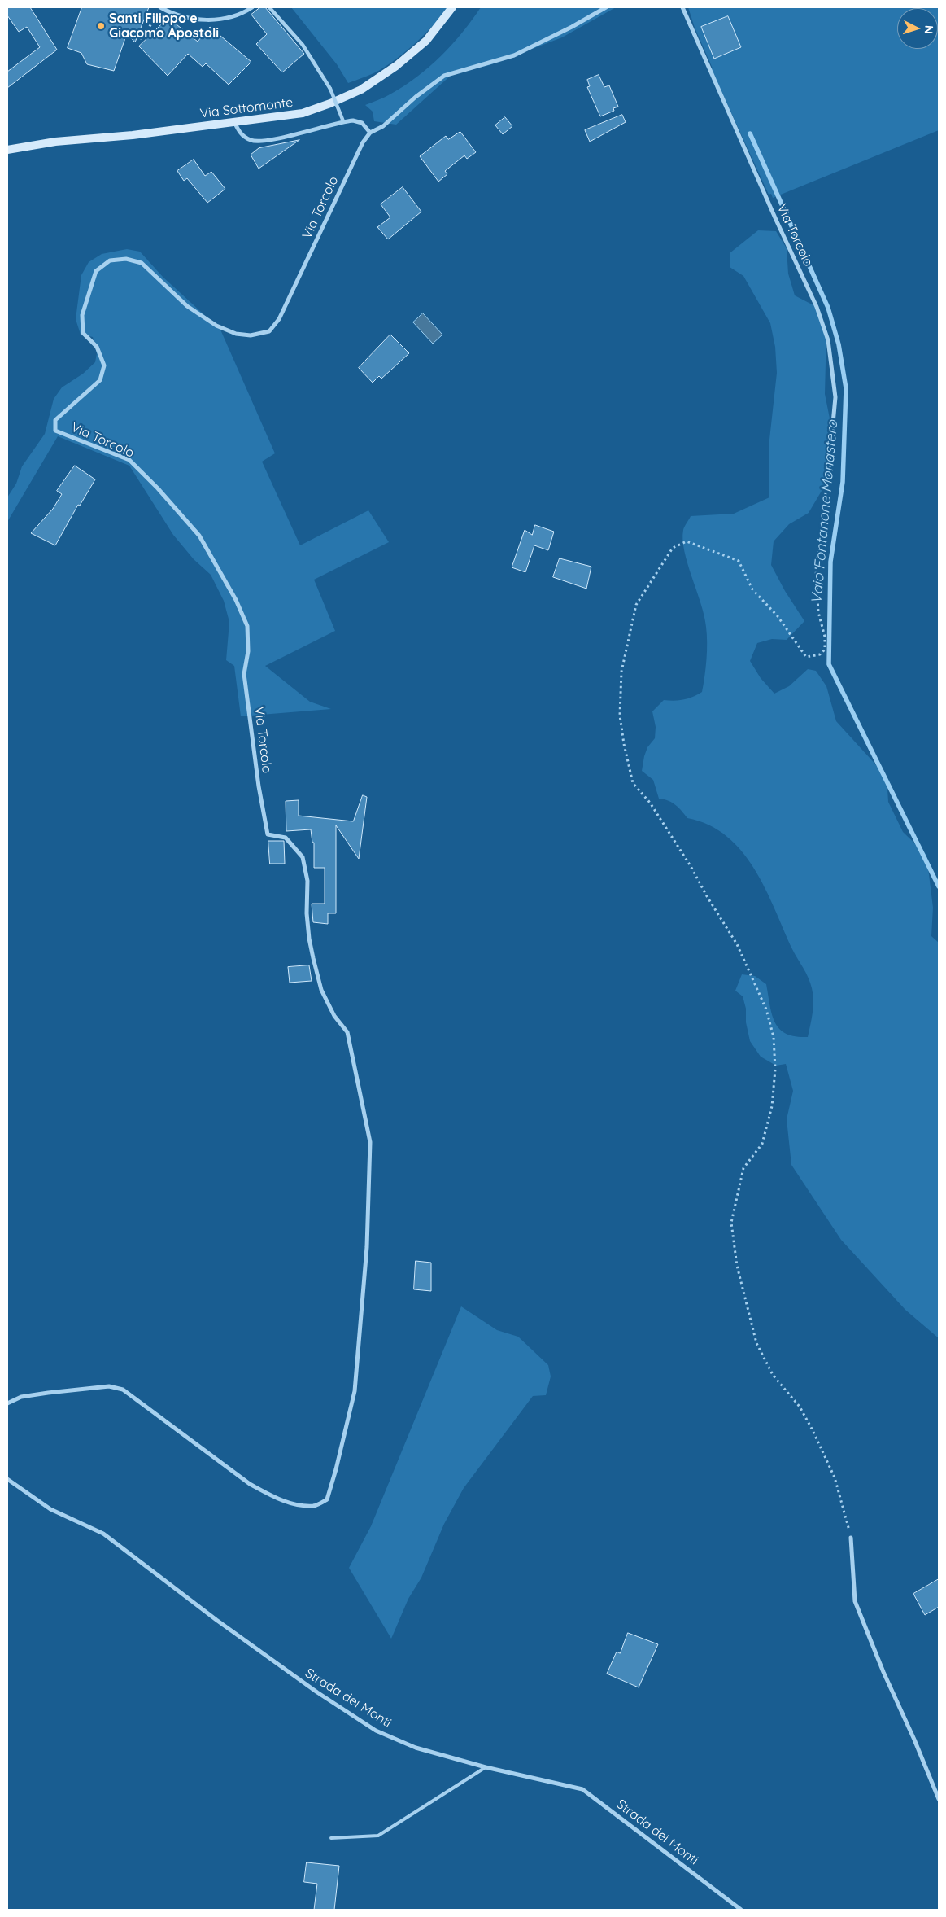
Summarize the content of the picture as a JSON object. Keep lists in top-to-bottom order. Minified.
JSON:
{"streets":{"main road":["Via Sottomonte"],"street":["Via Torcolo","Strada dei Monti"]},"water":["Vaio Fontanone Monastero"],"places":["Santi Filippo e Giacomo Apostoli"],"north":"right"}
